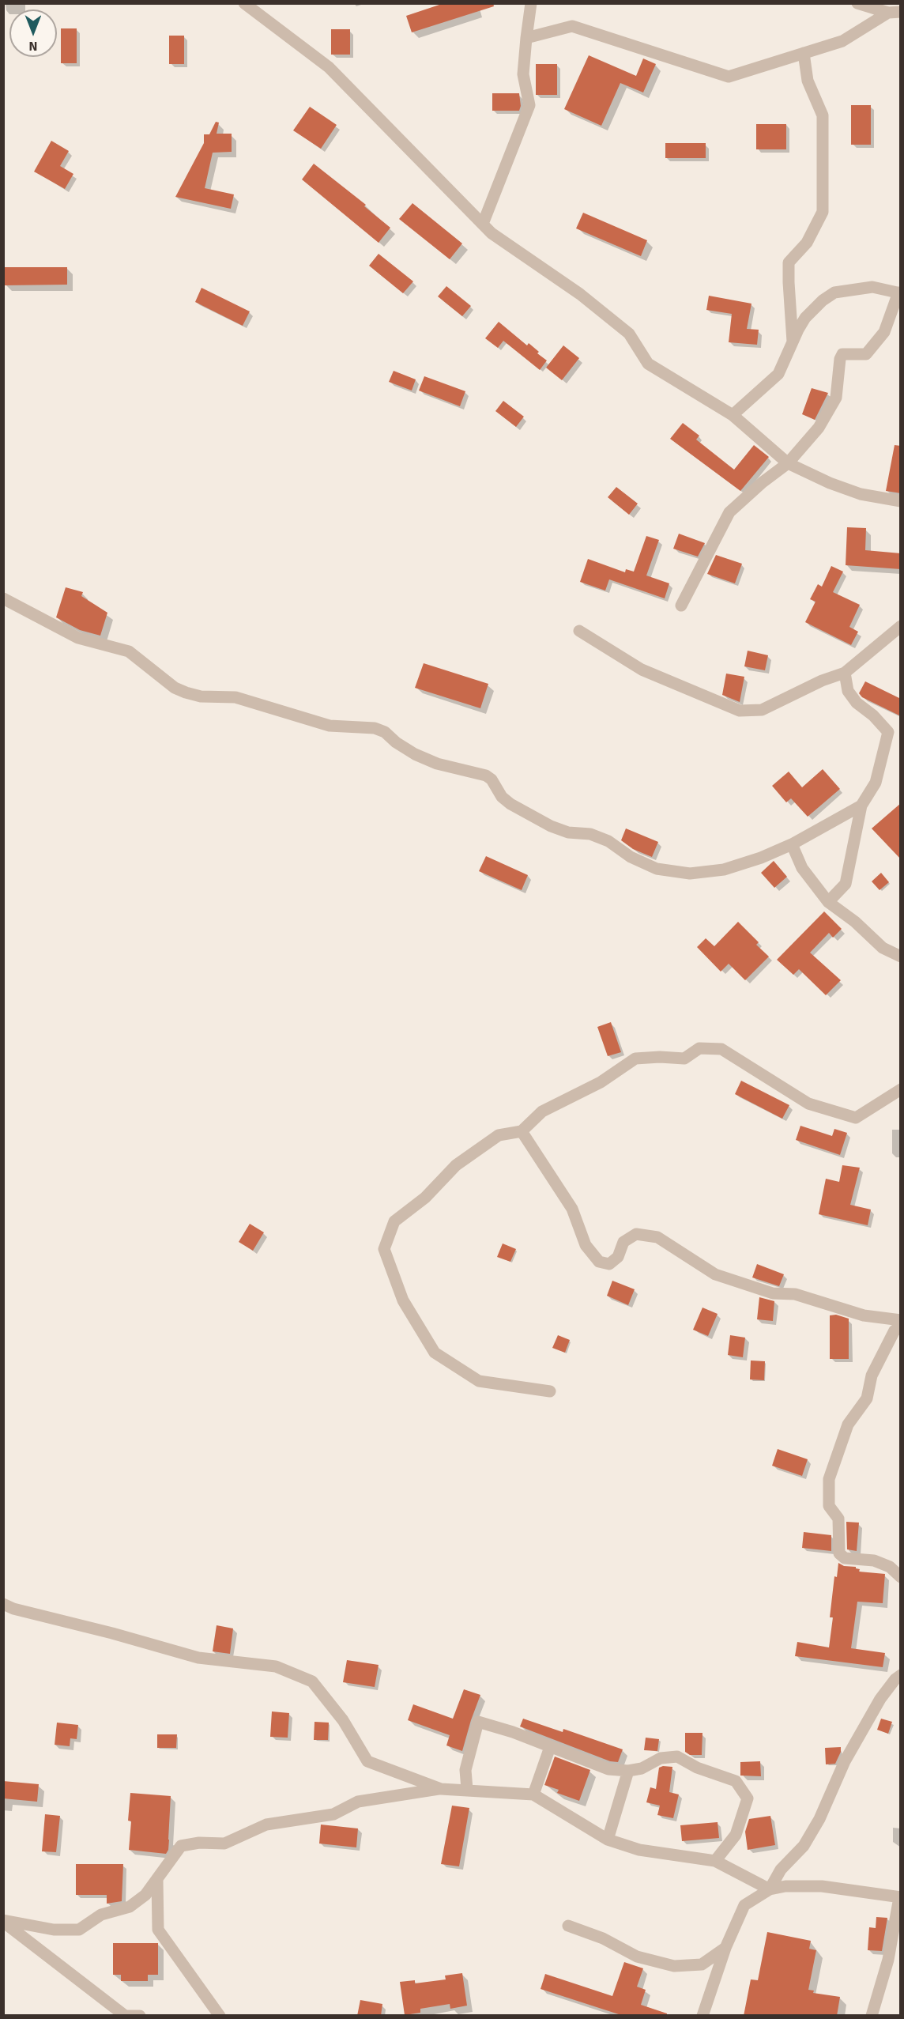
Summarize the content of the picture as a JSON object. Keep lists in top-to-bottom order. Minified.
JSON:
{"north":"bottom"}
